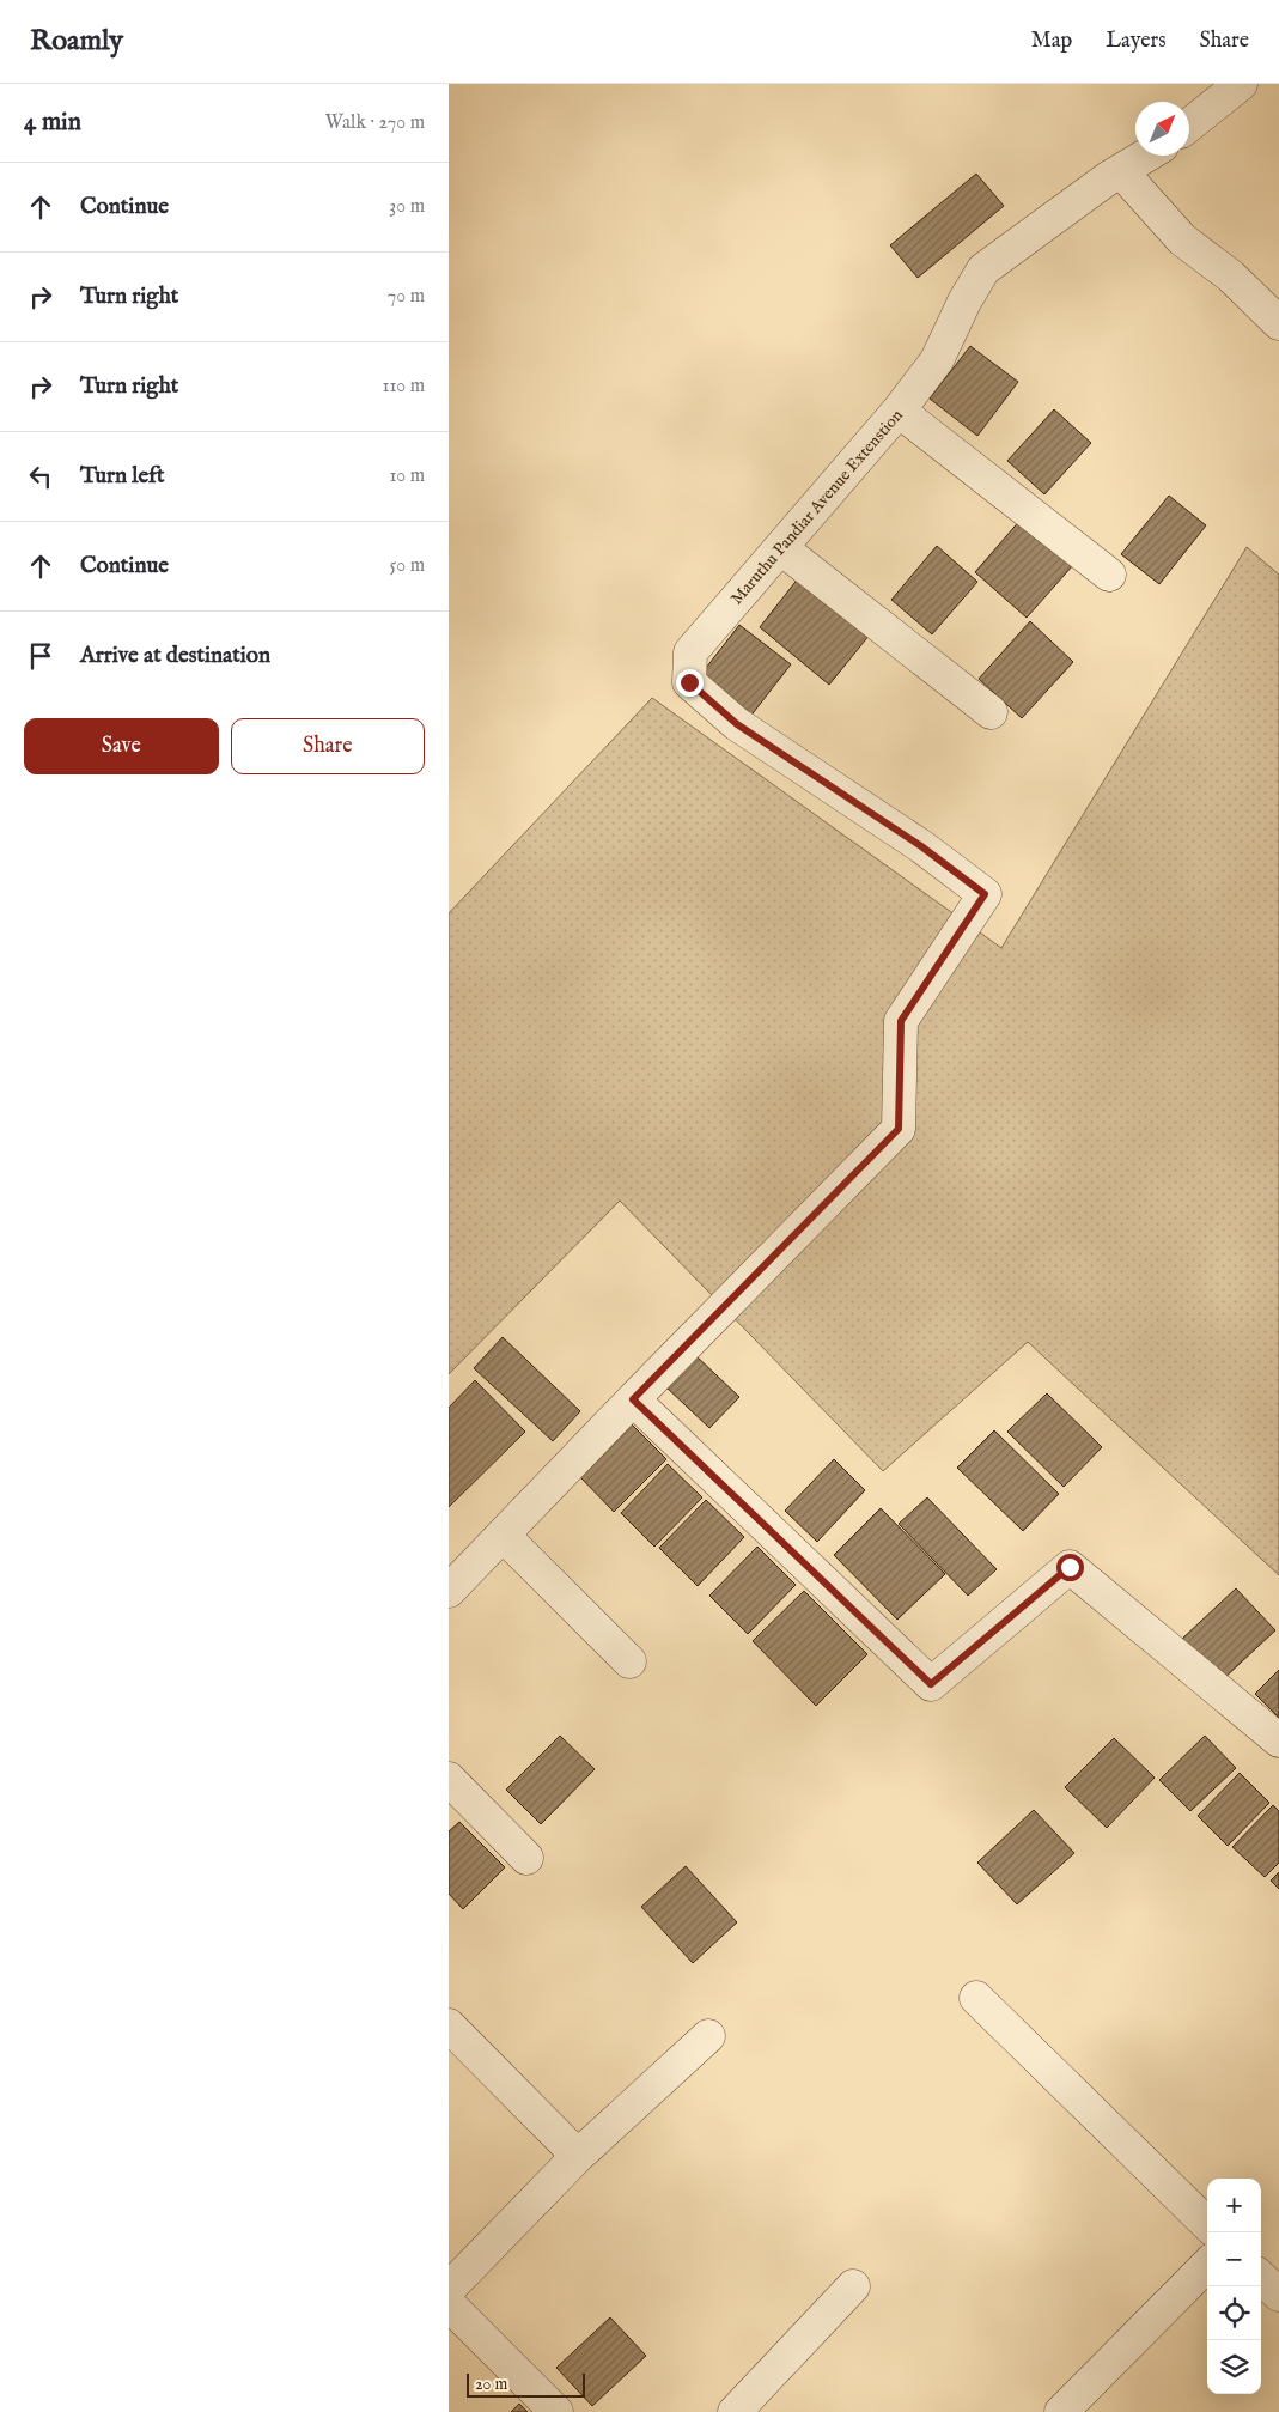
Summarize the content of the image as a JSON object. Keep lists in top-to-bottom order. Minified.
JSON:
{"streets":{"street":["Maruthu Pandiar Avenue Extenstion"]},"scale_bar":"20 m","north":"top right","page":{"header":"Roamly","nav":["Map","Layers","Share"],"heading":["4 min","Walk · 270 m"],"list":[["Continue","30 m"],["Turn right","70 m"],["Turn right","110 m"],["Turn left","10 m"],["Continue","50 m"],"Arrive at destination"],"buttons":["Save","Share"],"map_buttons":["+","−"],"scale":"20 m"}}
